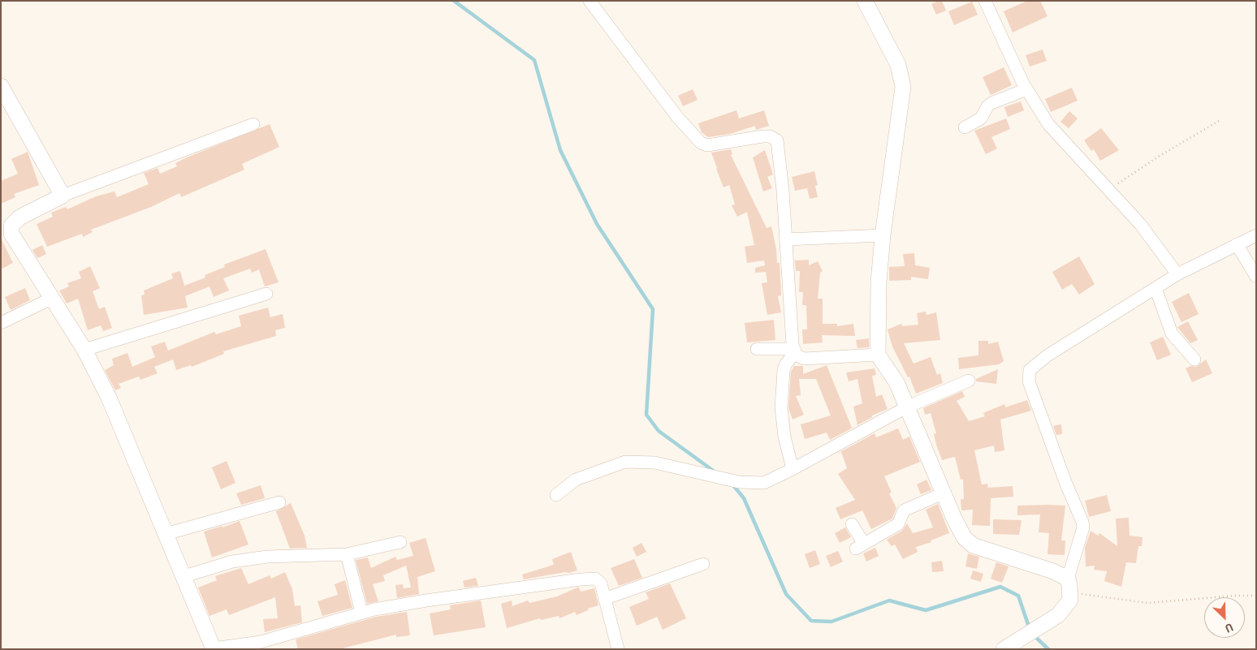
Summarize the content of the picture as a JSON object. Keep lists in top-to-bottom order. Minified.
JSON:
{"north":"bottom right"}
